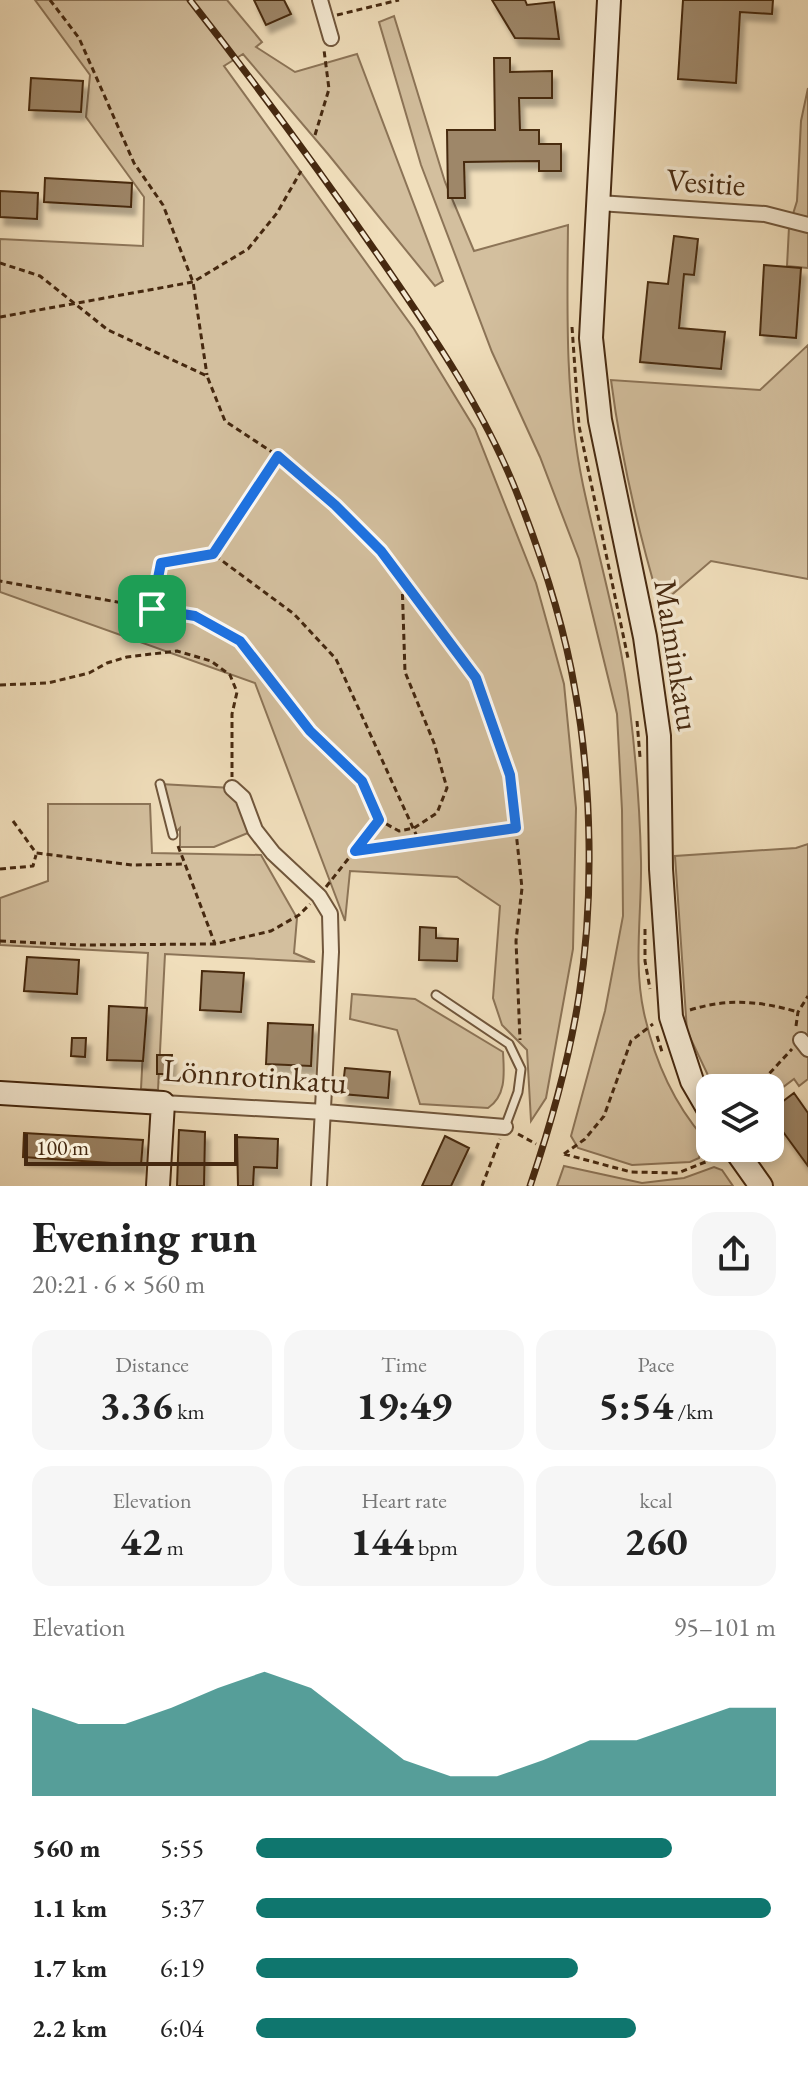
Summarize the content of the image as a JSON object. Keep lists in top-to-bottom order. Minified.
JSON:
{"streets":{"street":["Vesitie","Malminkatu","Lönnrotinkatu"]},"crossings":[["Vesitie","Malminkatu"]],"scale_bar":"100 m","page":{"scale":"100 m","heading":["Evening run","20:21 · 6 × 560 m"],"stats":[["Distance","3.36 km"],["Time","19:49"],["Pace","5:54 /km"],["Elevation","42 m"],["Heart rate","144 bpm"],["kcal","260"]],"chart":["Elevation","95–101 m"],"list":[{"name":"560 m","note":"5:55"},{"name":"1.1 km","note":"5:37"},{"name":"1.7 km","note":"6:19"},{"name":"2.2 km","note":"6:04"}]}}
